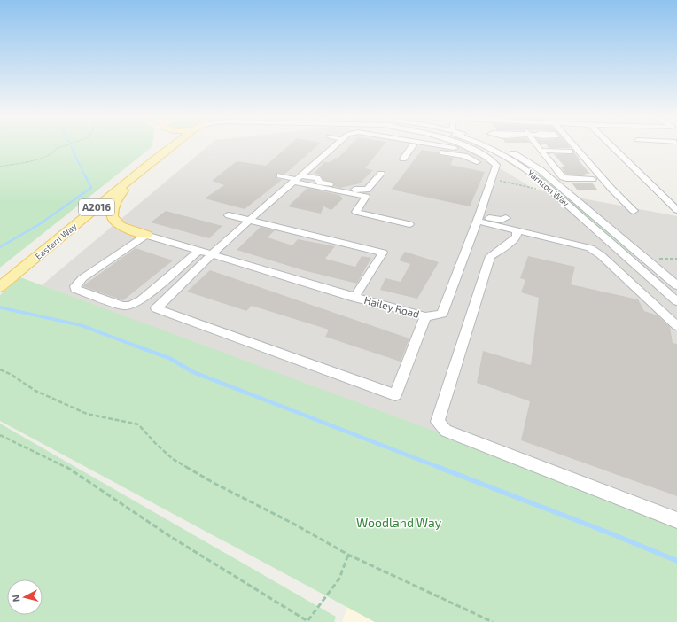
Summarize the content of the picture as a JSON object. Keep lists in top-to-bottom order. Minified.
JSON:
{"streets":{"main road":["A2016","Eastern Way"],"street":["Yarnton Way","Hailey Road"]},"parks":["Woodland Way"],"north":"left"}
